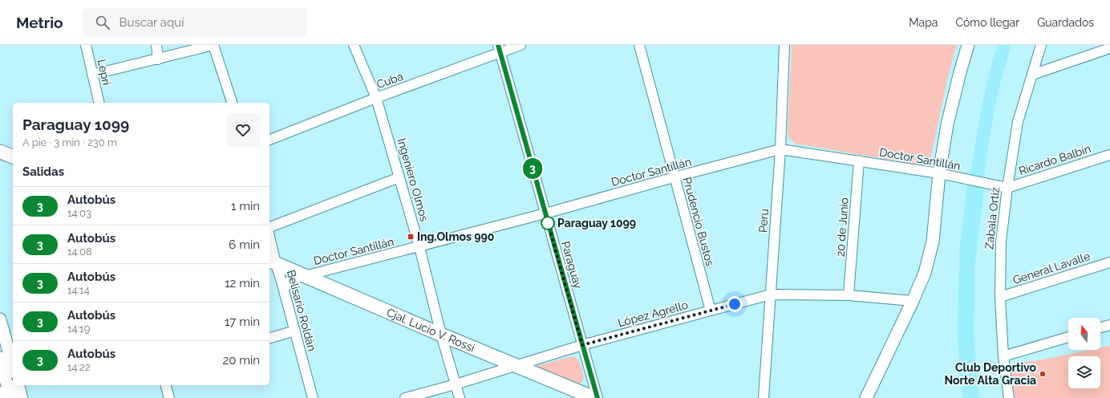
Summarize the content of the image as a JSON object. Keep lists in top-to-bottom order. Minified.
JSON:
{"streets":{"main road":["Cjal. Lucio V. Rossi"],"street":["Lepri","Cuba","Doctor Santillán","Ricardo Balbín","Ingeniero Olmos","Zabala Ortiz","Peru","Prudencio Bustos","20 de Junio","Paraguay","General Lavalle","Belisario Roldán","López Agrello"]},"crossings":[["Cuba","Ingeniero Olmos"],["Cuba","Paraguay"],["Doctor Santillán","Ricardo Balbín"],["Doctor Santillán","Ingeniero Olmos"],["Doctor Santillán","Zabala Ortiz"],["Doctor Santillán","Peru"],["Doctor Santillán","Prudencio Bustos"],["Doctor Santillán","20 de Junio"],["Doctor Santillán","Paraguay"],["Doctor Santillán","Belisario Roldán"],["Doctor Santillán","Cjal. Lucio V. Rossi"],["Ricardo Balbín","Zabala Ortiz"],["Ingeniero Olmos","López Agrello"],["Ingeniero Olmos","Cjal. Lucio V. Rossi"],["Zabala Ortiz","General Lavalle"],["Peru","López Agrello"],["Prudencio Bustos","López Agrello"],["20 de Junio","López Agrello"],["Paraguay","López Agrello"],["Belisario Roldán","Cjal. Lucio V. Rossi"],["López Agrello","Cjal. Lucio V. Rossi"]],"places":{"other":["Paraguay 1099","Club Deportivo Norte Alta Gracia"],"transit":["Ing.Olmos 990"]},"lines":["bus line 3"],"north":"top","page":{"header":"Metrio","search":"Buscar aquí","nav":["Mapa","Cómo llegar","Guardados"],"on_map":"3","heading":[["Paraguay 1099","A pie · 3 min · 230 m"],"Salidas"],"list":[{"mark":"3","name":"Autobús","note":"14:03","value":"1 min"},{"mark":"3","name":"Autobús","note":"14:08","value":"6 min"},{"mark":"3","name":"Autobús","note":"14:14","value":"12 min"},{"mark":"3","name":"Autobús","note":"14:19","value":"17 min"},{"mark":"3","name":"Autobús","note":"14:22","value":"20 min"}]}}
